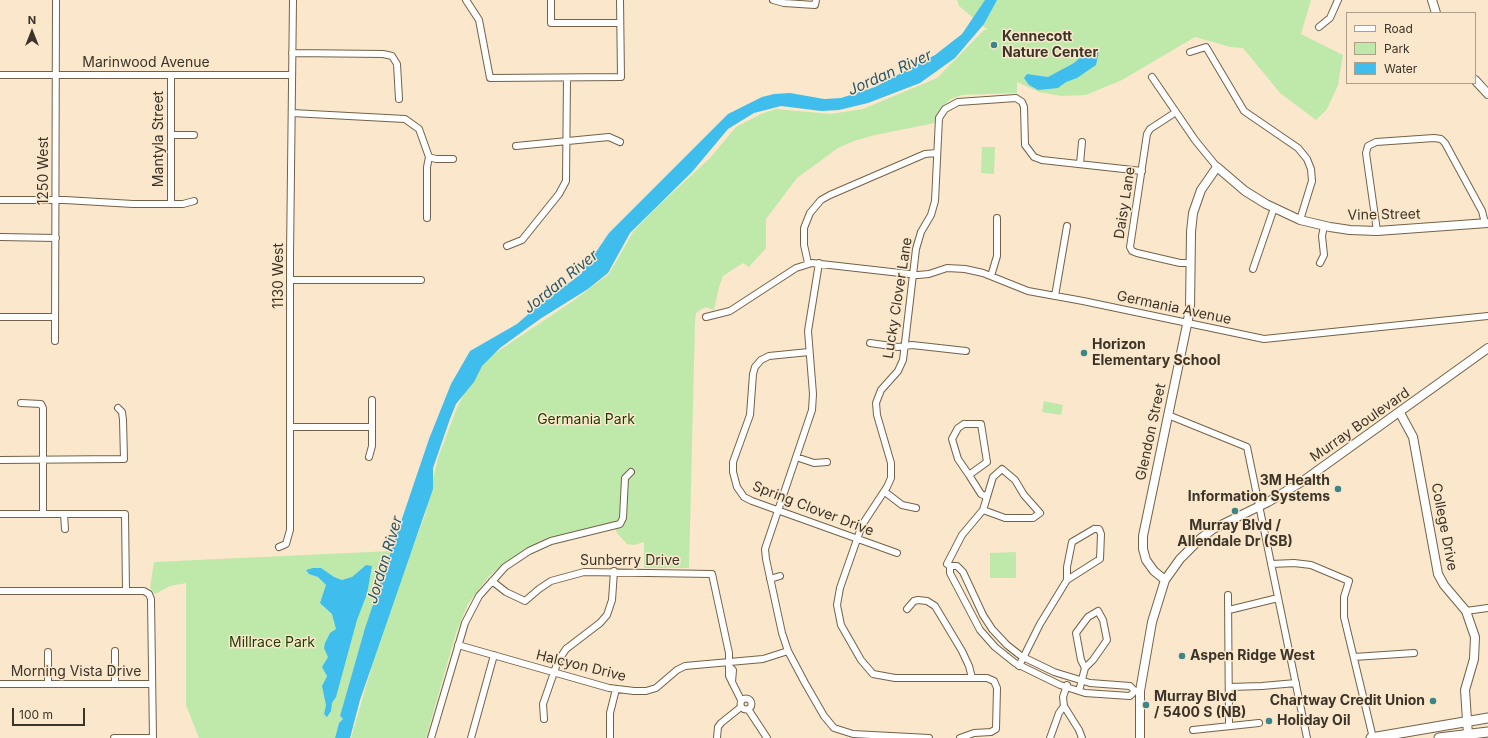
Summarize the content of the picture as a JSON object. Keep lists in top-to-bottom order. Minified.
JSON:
{"streets":{"street":["Marinwood Avenue","Mantyla Street","1250 West","Daisy Lane","Vine Street","1130 West","Lucky Clover Lane","Germania Avenue","Murray Boulevard","Glendon Street","Spring Clover Drive","College Drive","Sunberry Drive","Halcyon Drive","Morning Vista Drive"]},"crossings":[["Marinwood Avenue","Mantyla Street"],["Marinwood Avenue","1250 West"],["Marinwood Avenue","1130 West"],["Daisy Lane","Vine Street"],["Daisy Lane","Glendon Street"],["Vine Street","Glendon Street"],["Lucky Clover Lane","Germania Avenue"],["Lucky Clover Lane","Spring Clover Drive"],["Germania Avenue","Glendon Street"],["Murray Boulevard","Glendon Street"],["Murray Boulevard","College Drive"],["Sunberry Drive","Halcyon Drive"]],"water":["Jordan River"],"parks":["Germania Park","Millrace Park"],"places":["Kennecott Nature Center","Horizon Elementary School","3M Health Information Systems","Murray Blvd / Allendale Dr (SB)","Aspen Ridge West","Chartway Credit Union","Murray Blvd / 5400 S (NB)","Holiday Oil"],"legend":["Road","Park","Water"],"scale_bar":"100 m","north":"top"}
